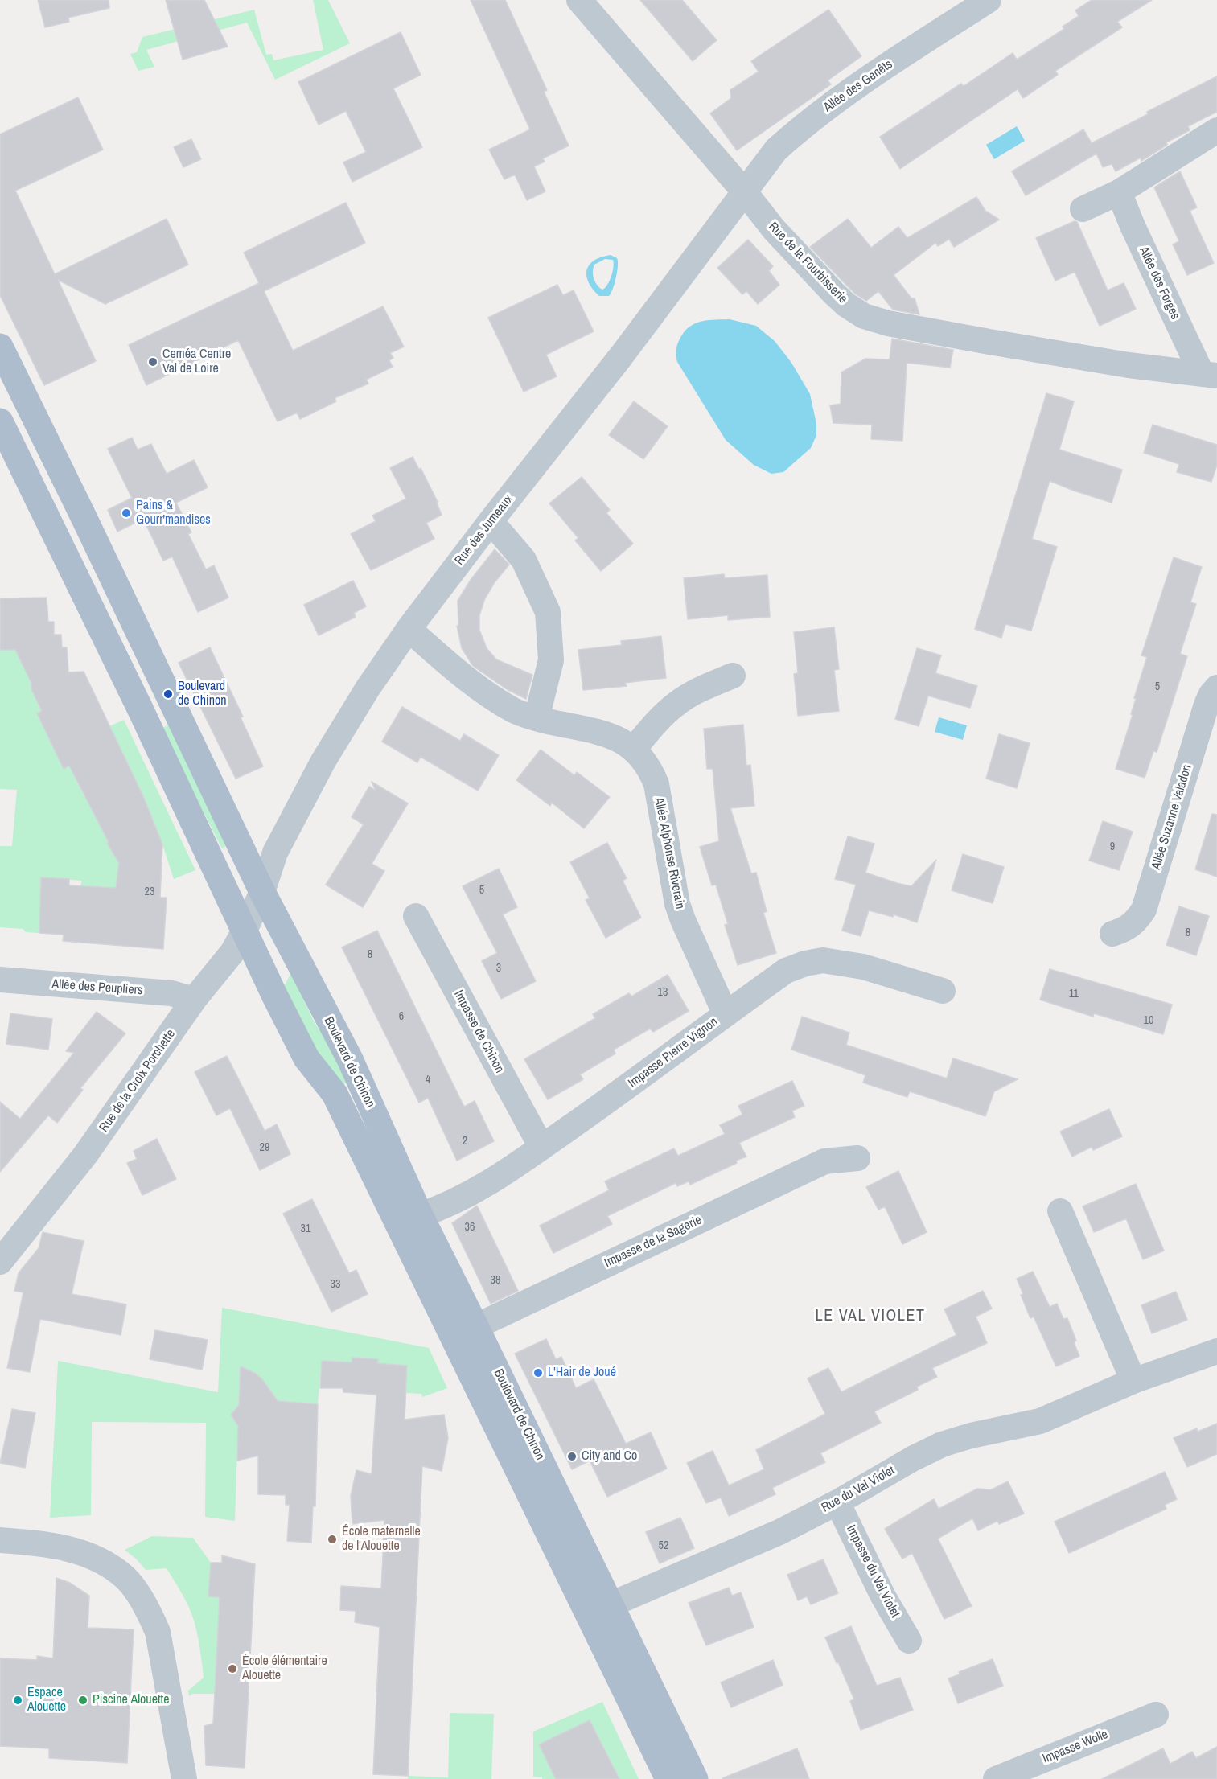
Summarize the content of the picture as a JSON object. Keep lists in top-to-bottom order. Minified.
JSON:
{"streets":{"main road":["Boulevard de Chinon"],"street":["Allée des Genêts","Rue de la Fourbisserie","Allée des Forges","Rue des Jumeaux","Allée Suzanne Valadon","Allée Alphonse Riverain","Allée des Peupliers","Impasse de Chinon","Impasse Pierre Vignon","Rue de la Croix Porchette","Impasse de la Sagerie","Rue du Val Violet","Impasse du Val Violet","Impasse Wolle"]},"crossings":[["Allée des Genêts","Rue de la Fourbisserie"],["Allée des Genêts","Rue des Jumeaux"],["Rue de la Fourbisserie","Allée des Forges"],["Rue de la Fourbisserie","Rue des Jumeaux"],["Rue des Jumeaux","Allée Alphonse Riverain"],["Rue des Jumeaux","Boulevard de Chinon"],["Rue des Jumeaux","Rue de la Croix Porchette"],["Allée Alphonse Riverain","Impasse Pierre Vignon"],["Allée des Peupliers","Rue de la Croix Porchette"],["Impasse de Chinon","Impasse Pierre Vignon"],["Impasse Pierre Vignon","Boulevard de Chinon"],["Boulevard de Chinon","Rue de la Croix Porchette"],["Boulevard de Chinon","Impasse de la Sagerie"],["Boulevard de Chinon","Rue du Val Violet"],["Rue du Val Violet","Impasse du Val Violet"]],"districts":["LE VAL VIOLET"],"places":["Ceméa Centre Val de Loire","Pains & Gourr'mandises","Boulevard de Chinon","L'Hair de Joué","City and Co","École maternelle de l'Alouette","École élémentaire Alouette","Espace Alouette","Piscine Alouette"],"house_numbers":["5","9","5","23","8","8","3","13","11","6","10","4","2","29","36","31","38","33","52"]}
